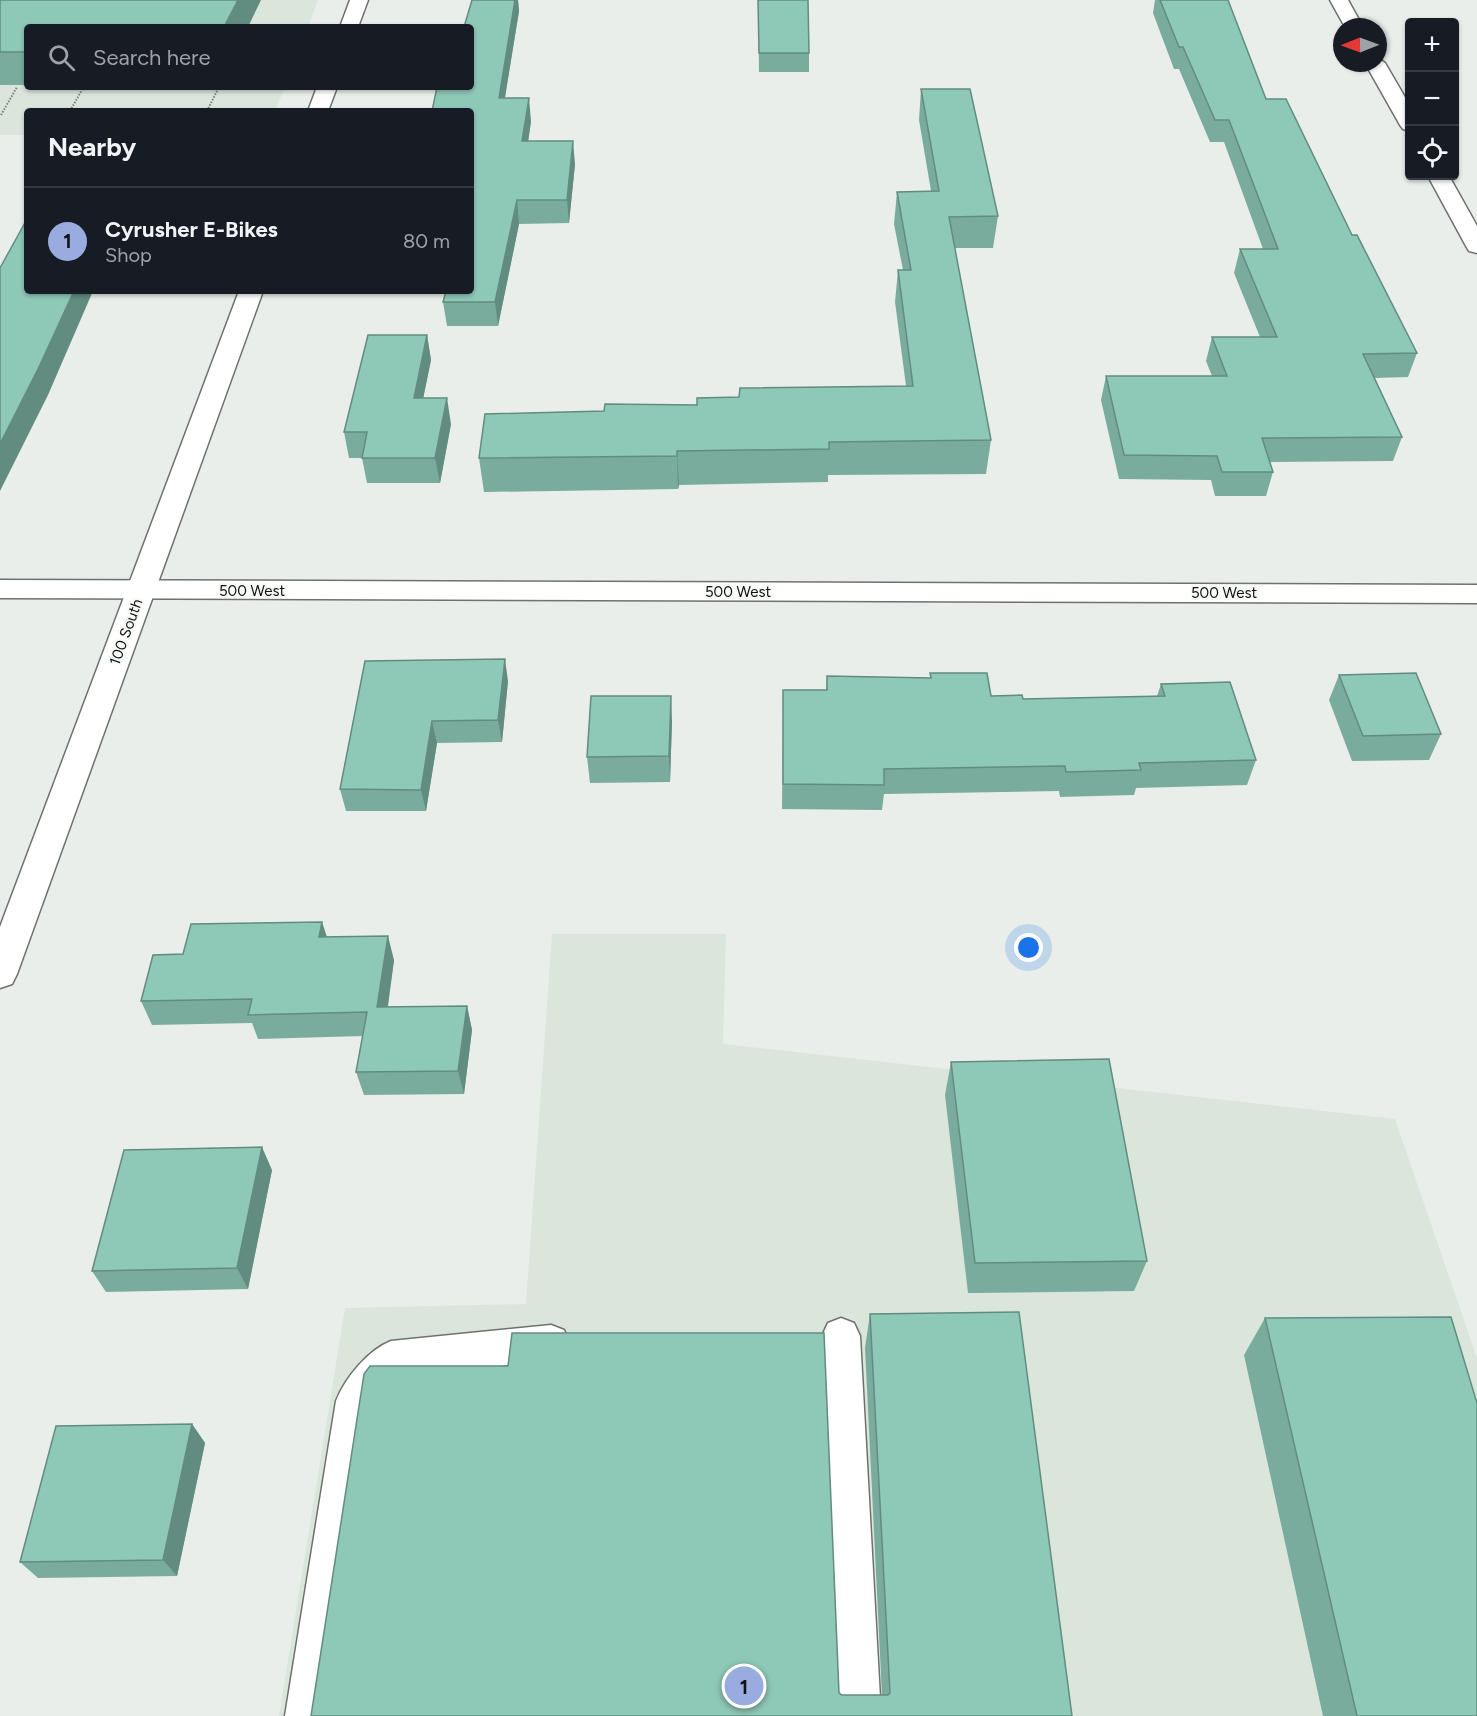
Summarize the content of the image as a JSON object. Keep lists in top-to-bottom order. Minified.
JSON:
{"streets":{"street":["500 West","100 South"]},"crossings":[["500 West","100 South"]],"north":"left","page":{"map_buttons":["+","−"],"search":"Search here","heading":"Nearby","list":[{"mark":"1","name":"Cyrusher E-Bikes","note":"Shop","value":"80 m"}],"pins":"1"}}
